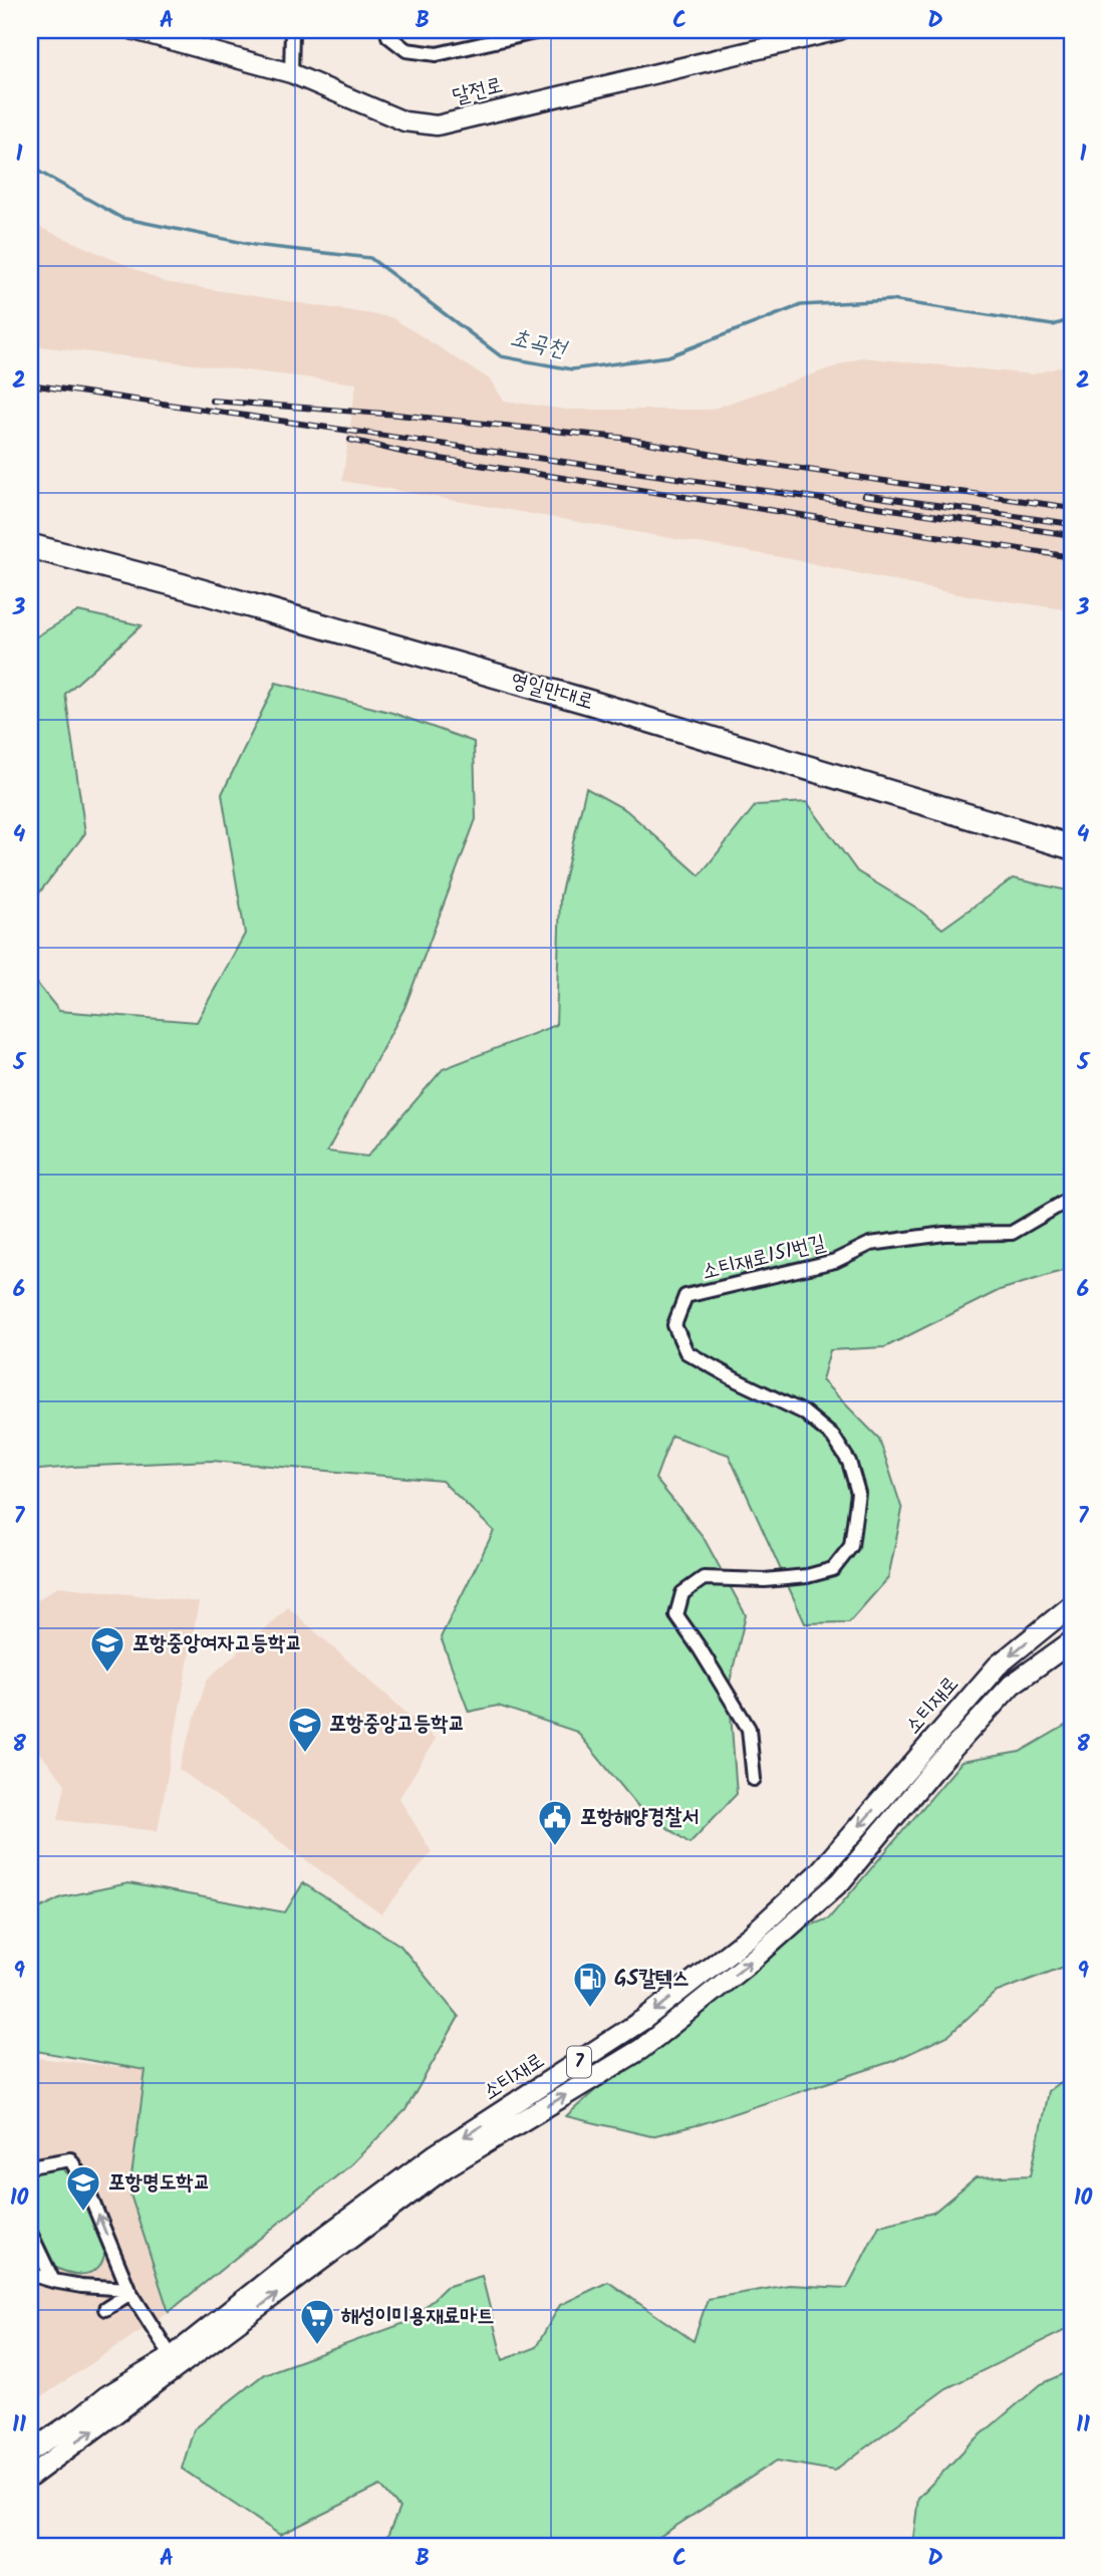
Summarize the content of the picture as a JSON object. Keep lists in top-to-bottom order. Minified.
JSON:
{"streets":{"highway":["영일만대로"],"main road":["소티재로","7"],"street":["달전로","소티재로151번길"]},"water":["초곡천"],"places":{"school or university":["포항중앙여자고등학교","포항중앙고등학교","포항명도학교"],"public building":["포항해양경찰서"],"fuel station":["GS칼텍스"],"supermarket":["해성이미용재료마트"]},"grid":{"columns":["A","B","C","D"],"rows":["1","2","3","4","5","6","7","8","9","10","11"]}}
